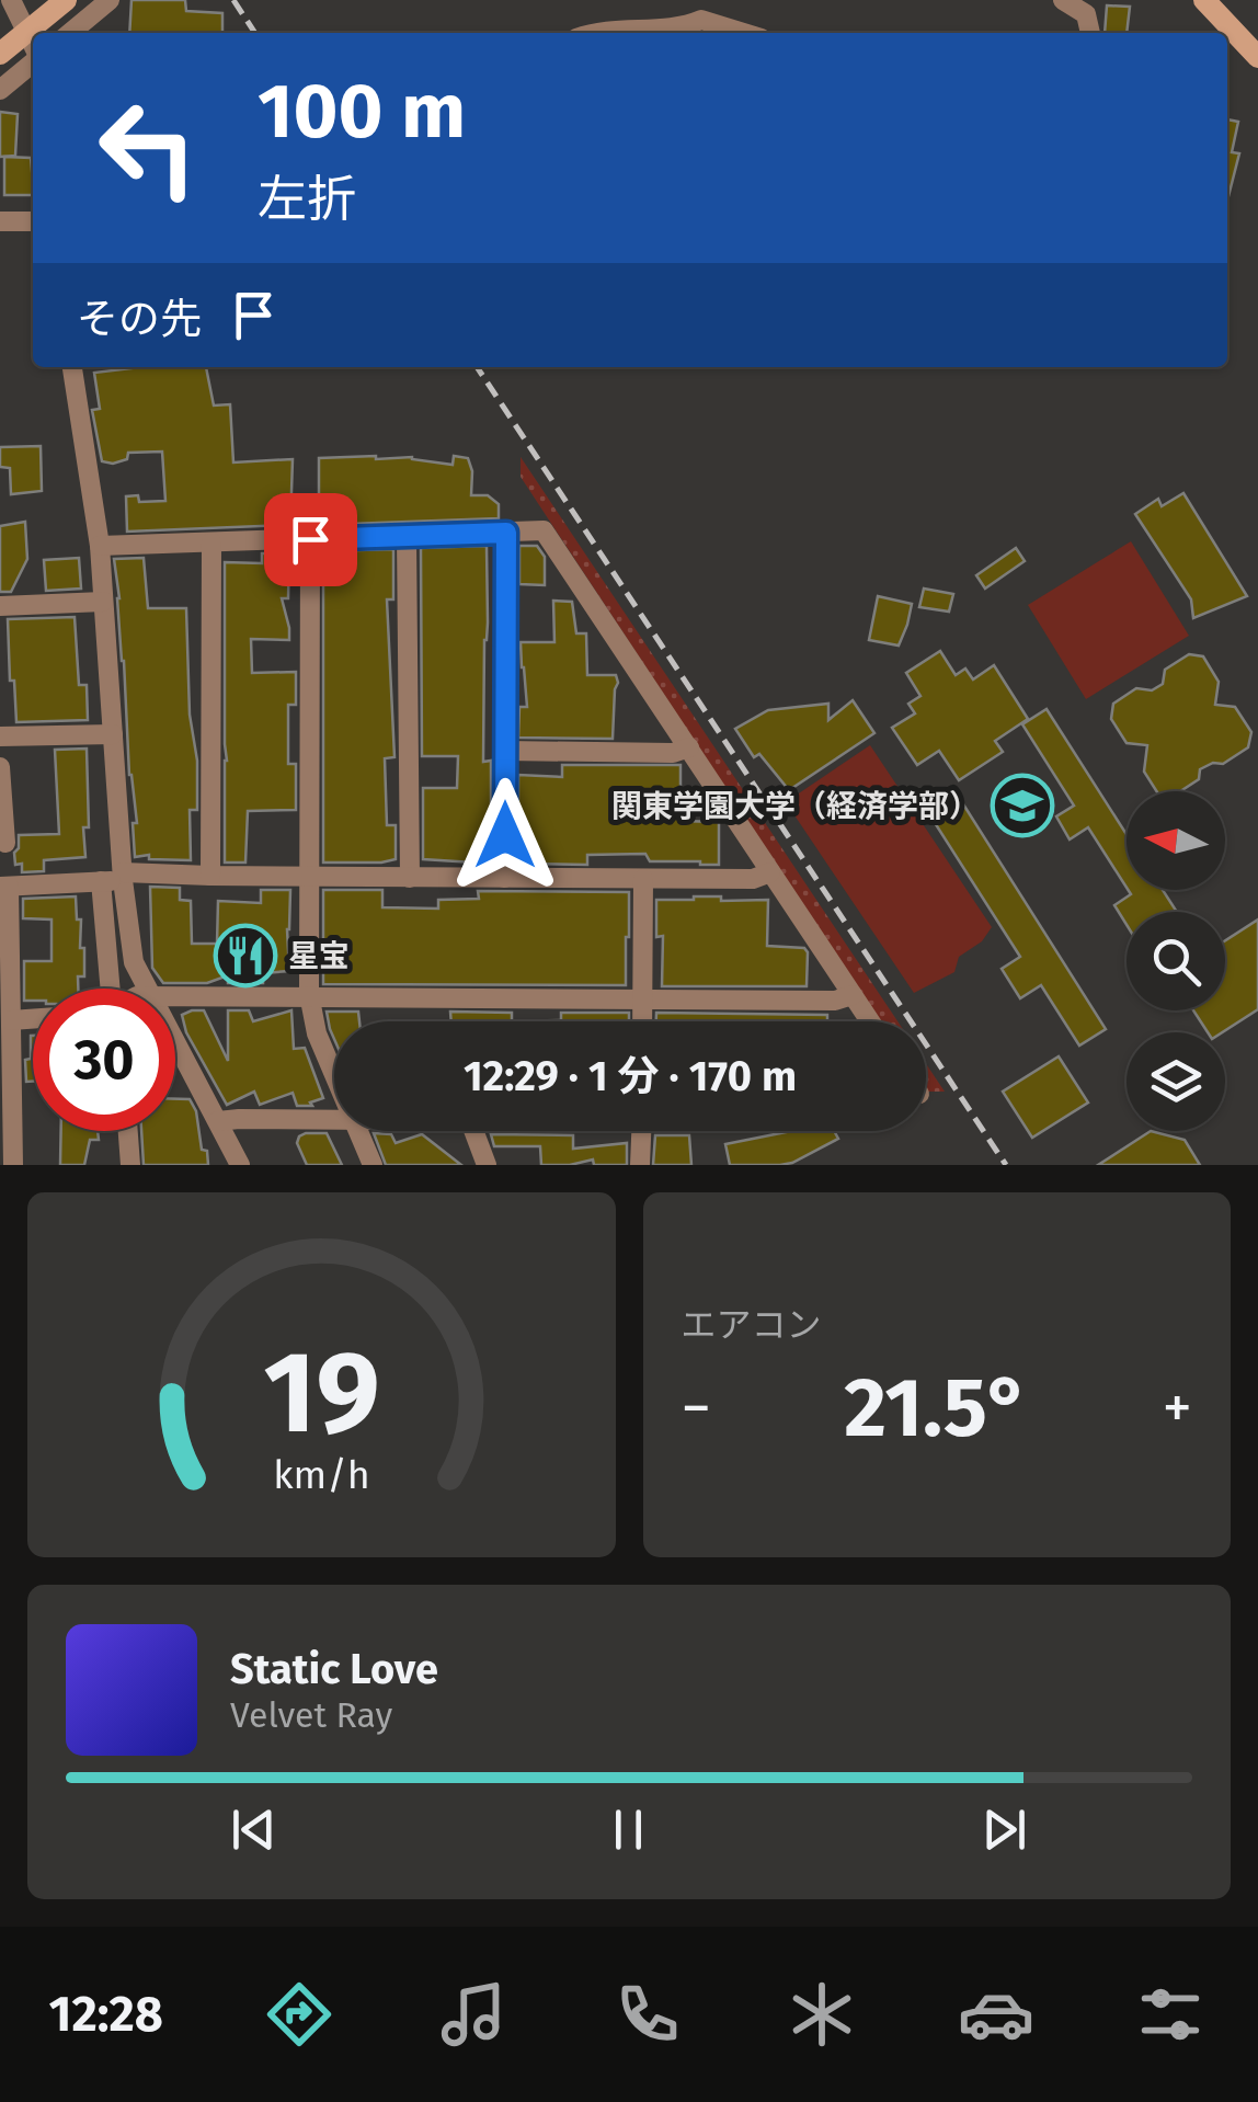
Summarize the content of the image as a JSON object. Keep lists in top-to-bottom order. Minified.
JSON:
{"places":{"school or university":["関東学園大学（経済学部）"],"restaurant":["星宝"]},"north":"left","page":{"turn":["100 m","左折"],"then":"その先","limit":"30","trip":"12:29 · 1 分 · 170 m","tile":"エアコン","heat":["−","21.5°","+"],"song":["Static Love","Velvet Ray"],"tabs":"12:28","gauge":["19","km/h"]}}
